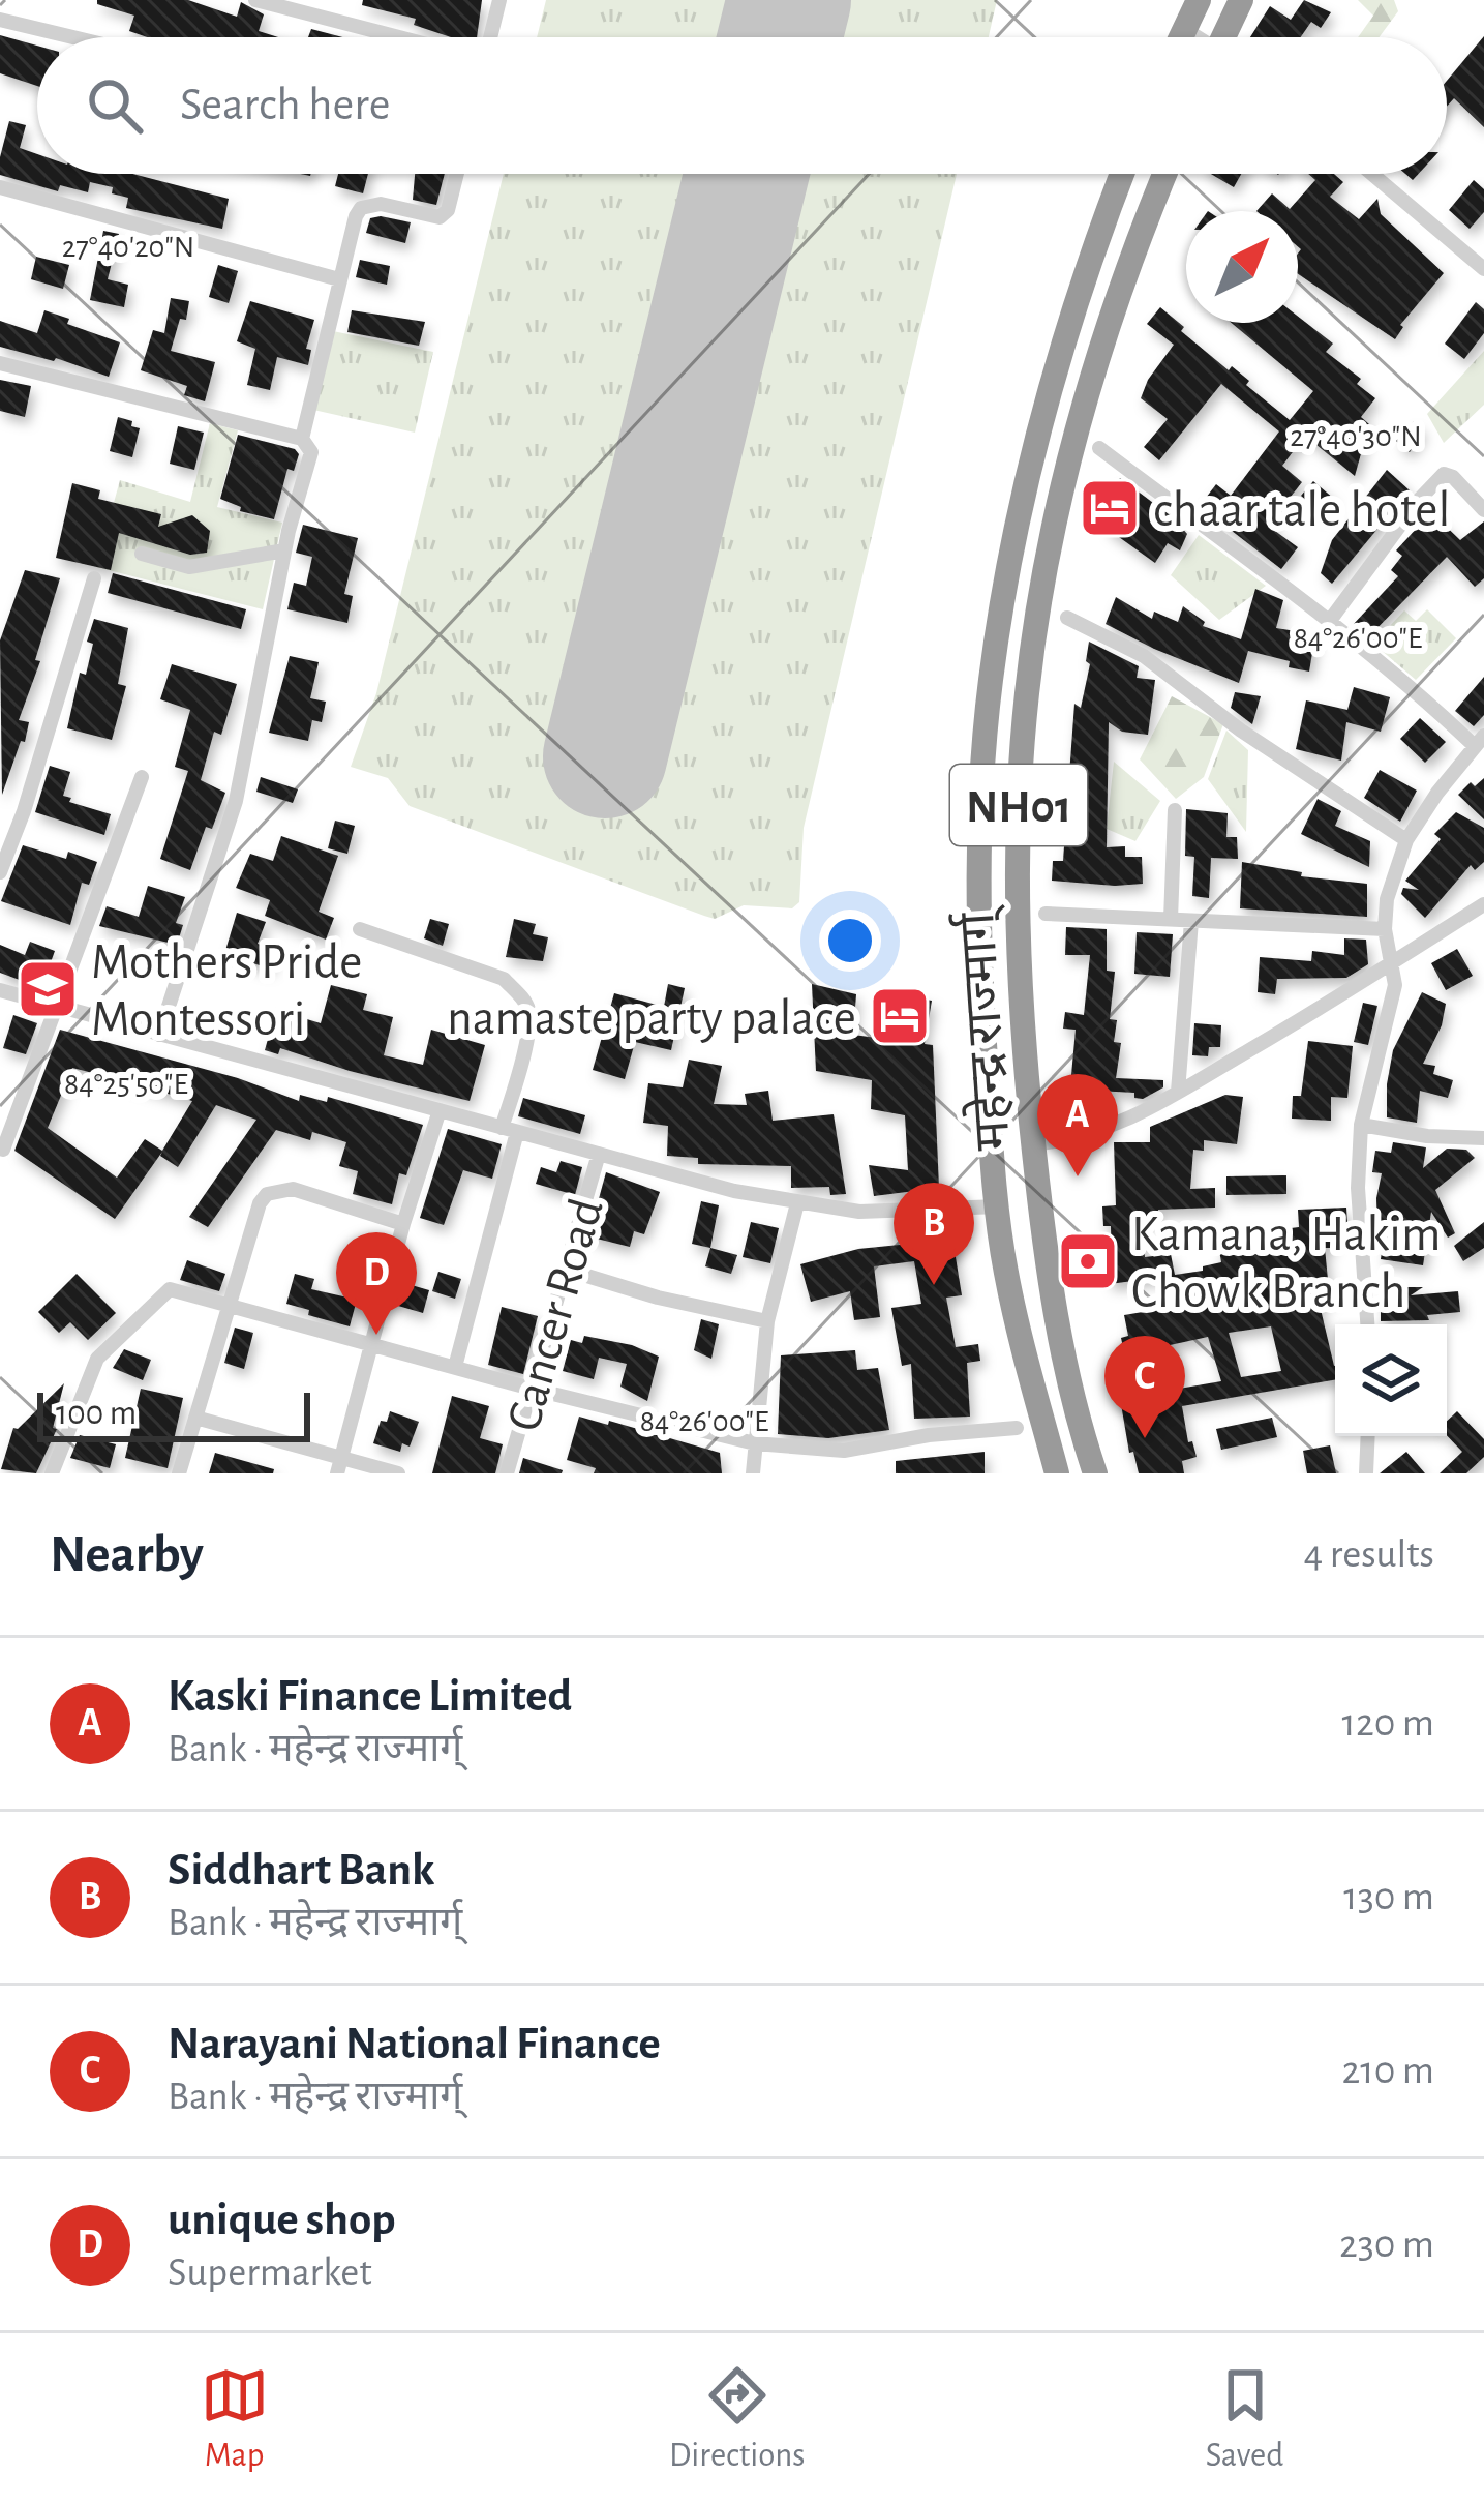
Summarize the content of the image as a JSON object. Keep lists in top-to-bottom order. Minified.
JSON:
{"streets":{"highway":["NH01","महेन्द्र राज्मार्ग्"],"street":["Cancer Road"]},"places":{"hotel":["chaar tale hotel","namaste party palace"],"school or university":["Mothers Pride Montessori"],"bank":["Kamana, Hakim Chowk Branch"]},"scale_bar":"100 m","north":"top right","page":{"search":"Search here","pins":["A","B","D","C"],"scale":"100 m","heading":["Nearby","4 results"],"list":[{"mark":"A","name":"Kaski Finance Limited","note":"Bank · महेन्द्र राज्मार्ग्","value":"120 m"},{"mark":"B","name":"Siddhart Bank","note":"Bank · महेन्द्र राज्मार्ग्","value":"130 m"},{"mark":"C","name":"Narayani National Finance","note":"Bank · महेन्द्र राज्मार्ग्","value":"210 m"},{"mark":"D","name":"unique shop","note":"Supermarket","value":"230 m"}],"nav":["Map","Directions","Saved"]},"coordinates":["27°40'20\"N","27°40'30\"N","84°26'00\"E","84°25'50\"E"]}
